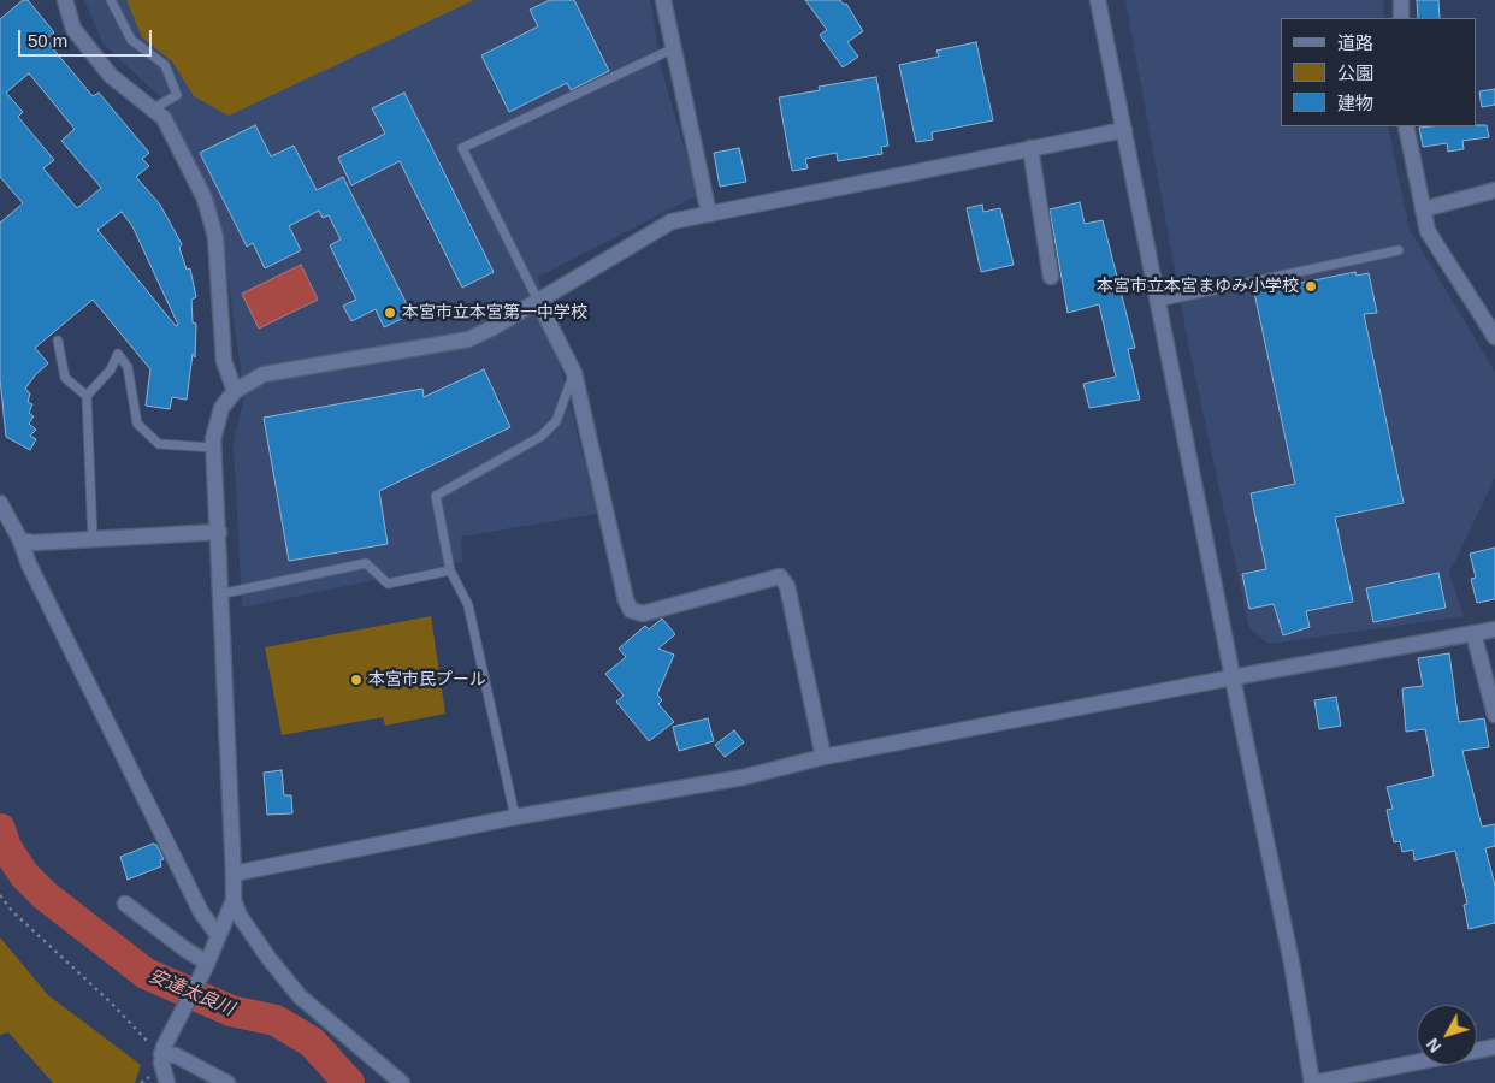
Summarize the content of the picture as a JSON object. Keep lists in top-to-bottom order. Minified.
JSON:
{"water":["安達太良川"],"places":["本宮市立本宮まゆみ小学校","本宮市立本宮第一中学校","本宮市民プール"],"legend":["道路","公園","建物"],"scale_bar":"50 m","north":"bottom left"}
